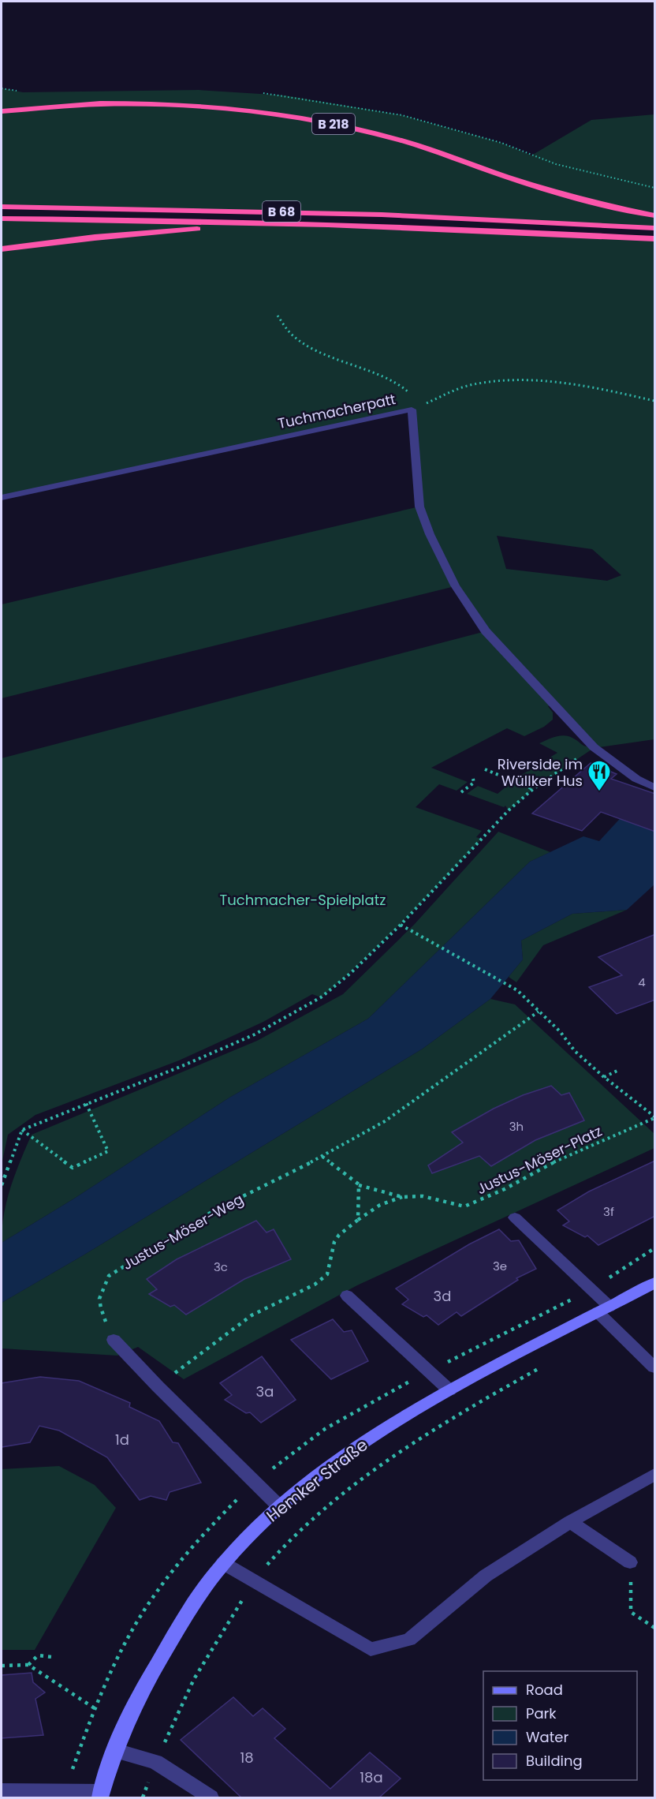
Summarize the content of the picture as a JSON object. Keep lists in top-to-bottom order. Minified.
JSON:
{"streets":{"highway":["B 218","B 68"],"main road":["Hemker Straße"],"street":["Tuchmacherpatt"],"path":["Justus-Möser-Platz","Justus-Möser-Weg"]},"crossings":[["Justus-Möser-Platz","Justus-Möser-Weg"]],"parks":["Tuchmacher-Spielplatz"],"places":{"restaurant":["Riverside im Wüllker Hus"]},"house_numbers":["4","3h","3f","3e","3c","3d","3a","1d","18","18a"],"legend":["Road","Park","Water","Building"]}
